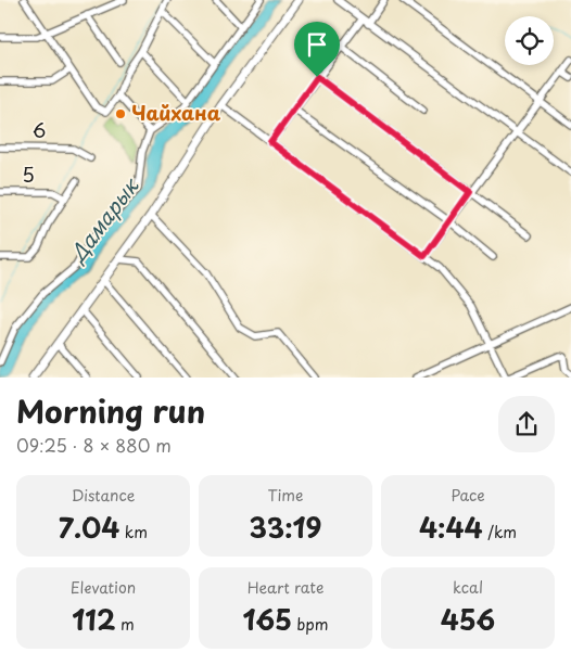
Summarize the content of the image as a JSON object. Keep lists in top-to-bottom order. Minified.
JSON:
{"streets":{"street":["6","5"]},"water":["Дамарык"],"places":["Чайхана"],"page":{"heading":["Morning run","09:25 · 8 × 880 m"],"stats":[["Distance","7.04 km"],["Time","33:19"],["Pace","4:44 /km"],["Elevation","112 m"],["Heart rate","165 bpm"],["kcal","456"]]}}
